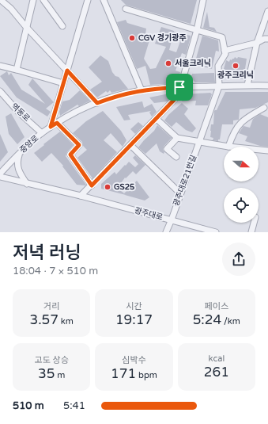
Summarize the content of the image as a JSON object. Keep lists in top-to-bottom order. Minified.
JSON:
{"streets":{"street":["역동로","중앙로","광주대로21번길","광주대로"]},"crossings":[["역동로","중앙로"],["중앙로","광주대로21번길"],["광주대로21번길","광주대로"]],"places":["CGV 경기광주","서울크리닉","광주크리닉","GS25"],"north":"right","page":{"heading":["저녁 러닝","18:04 · 7 × 510 m"],"stats":[["거리","3.57 km"],["시간","19:17"],["페이스","5:24 /km"],["고도 상승","35 m"],["심박수","171 bpm"],["kcal","261"]],"list":[{"name":"510 m","note":"5:41"}]}}
